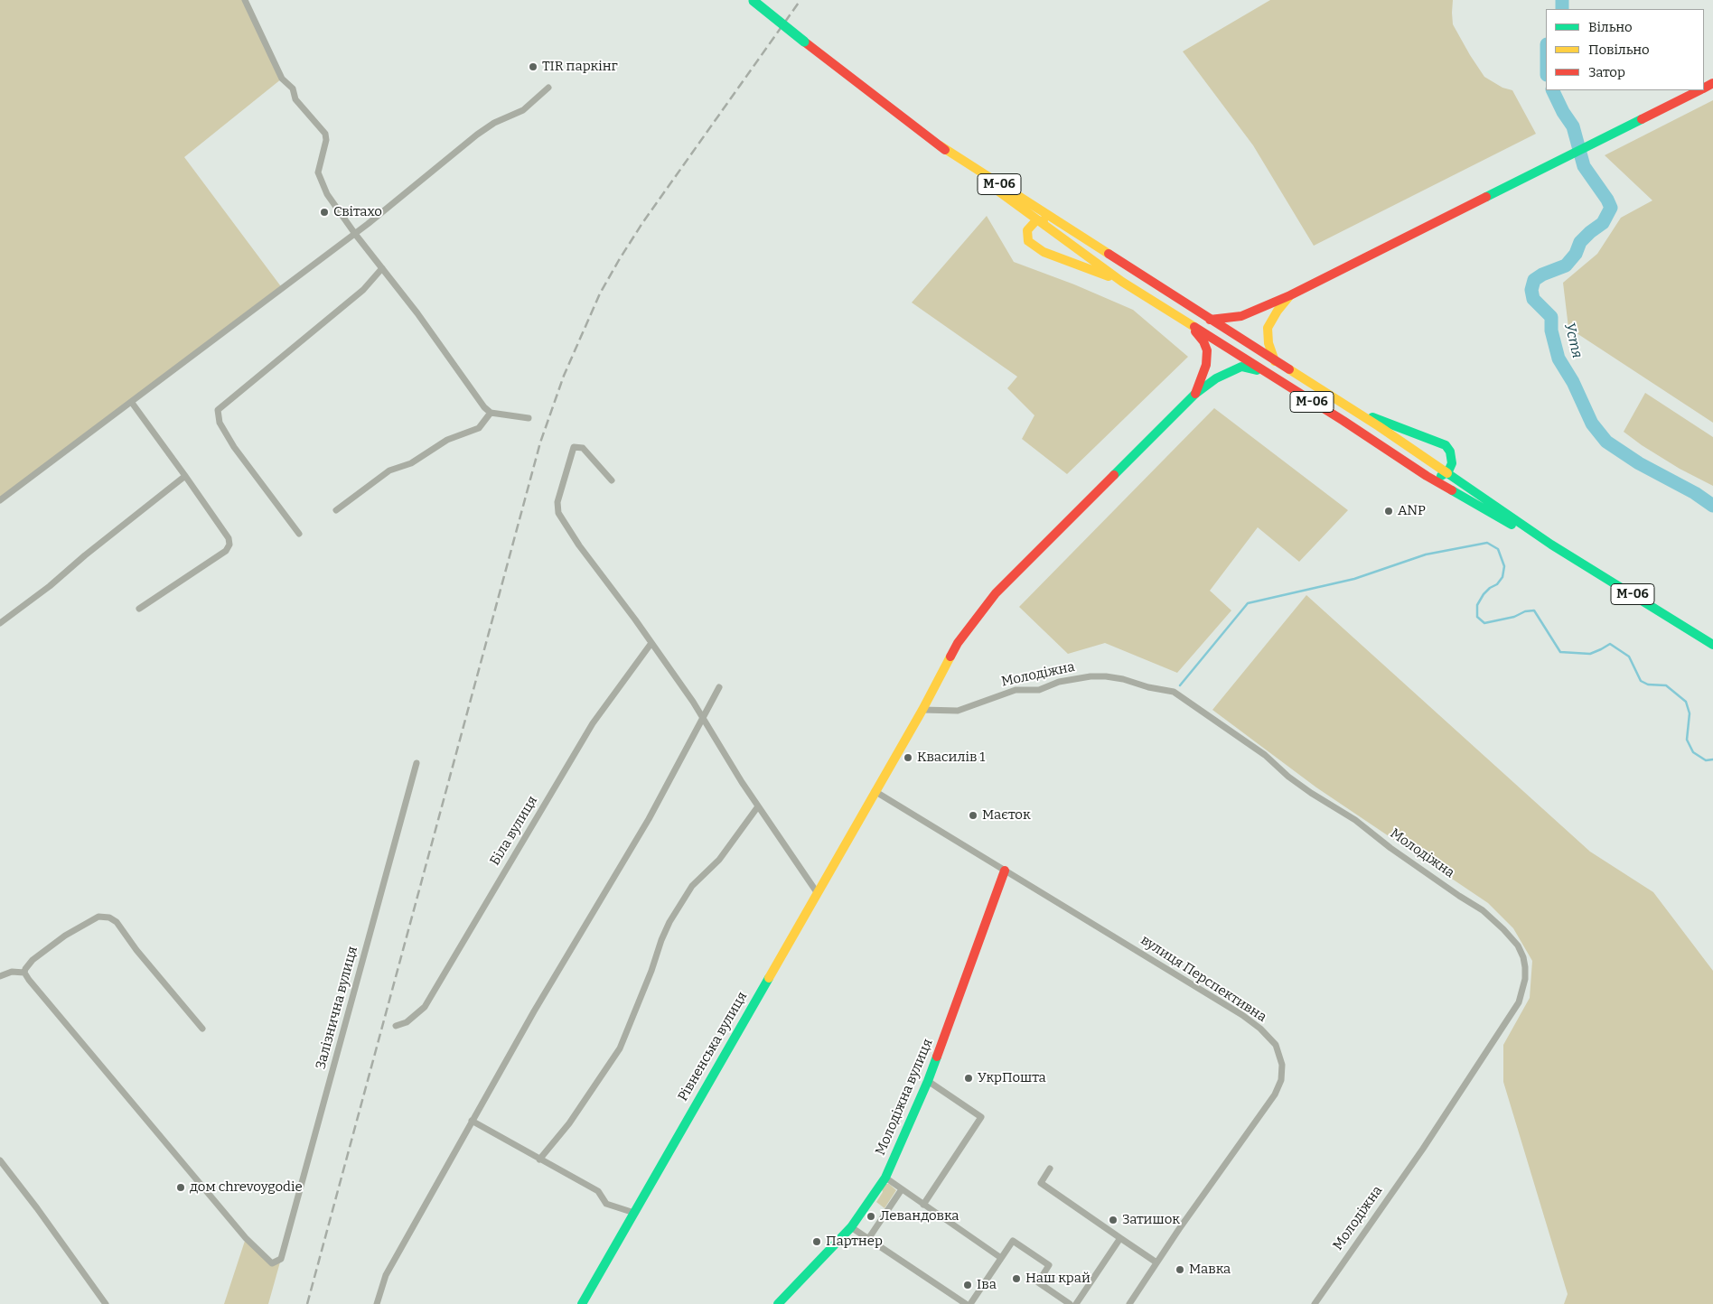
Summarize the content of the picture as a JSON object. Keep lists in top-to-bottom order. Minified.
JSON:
{"streets":{"main road":["М-06","Рівненська вулиця","Молодіжна вулиця"],"street":["Молодіжна","Біла вулиця","вулиця Перспективна","Залізнична вулиця"]},"crossings":[["М-06","Рівненська вулиця"],["Молодіжна","Рівненська вулиця"],["вулиця Перспективна","Рівненська вулиця"],["вулиця Перспективна","Молодіжна вулиця"]],"water":["Устя"],"places":["TIR паркінг","Світахо","ANP","Квасилів 1","Маєток","УкрПошта","дом chrevoygodie","Левандовка","Затишок","Партнер","Мавка","Наш край","Іва"],"legend":["Вільно","Повільно","Затор"]}
